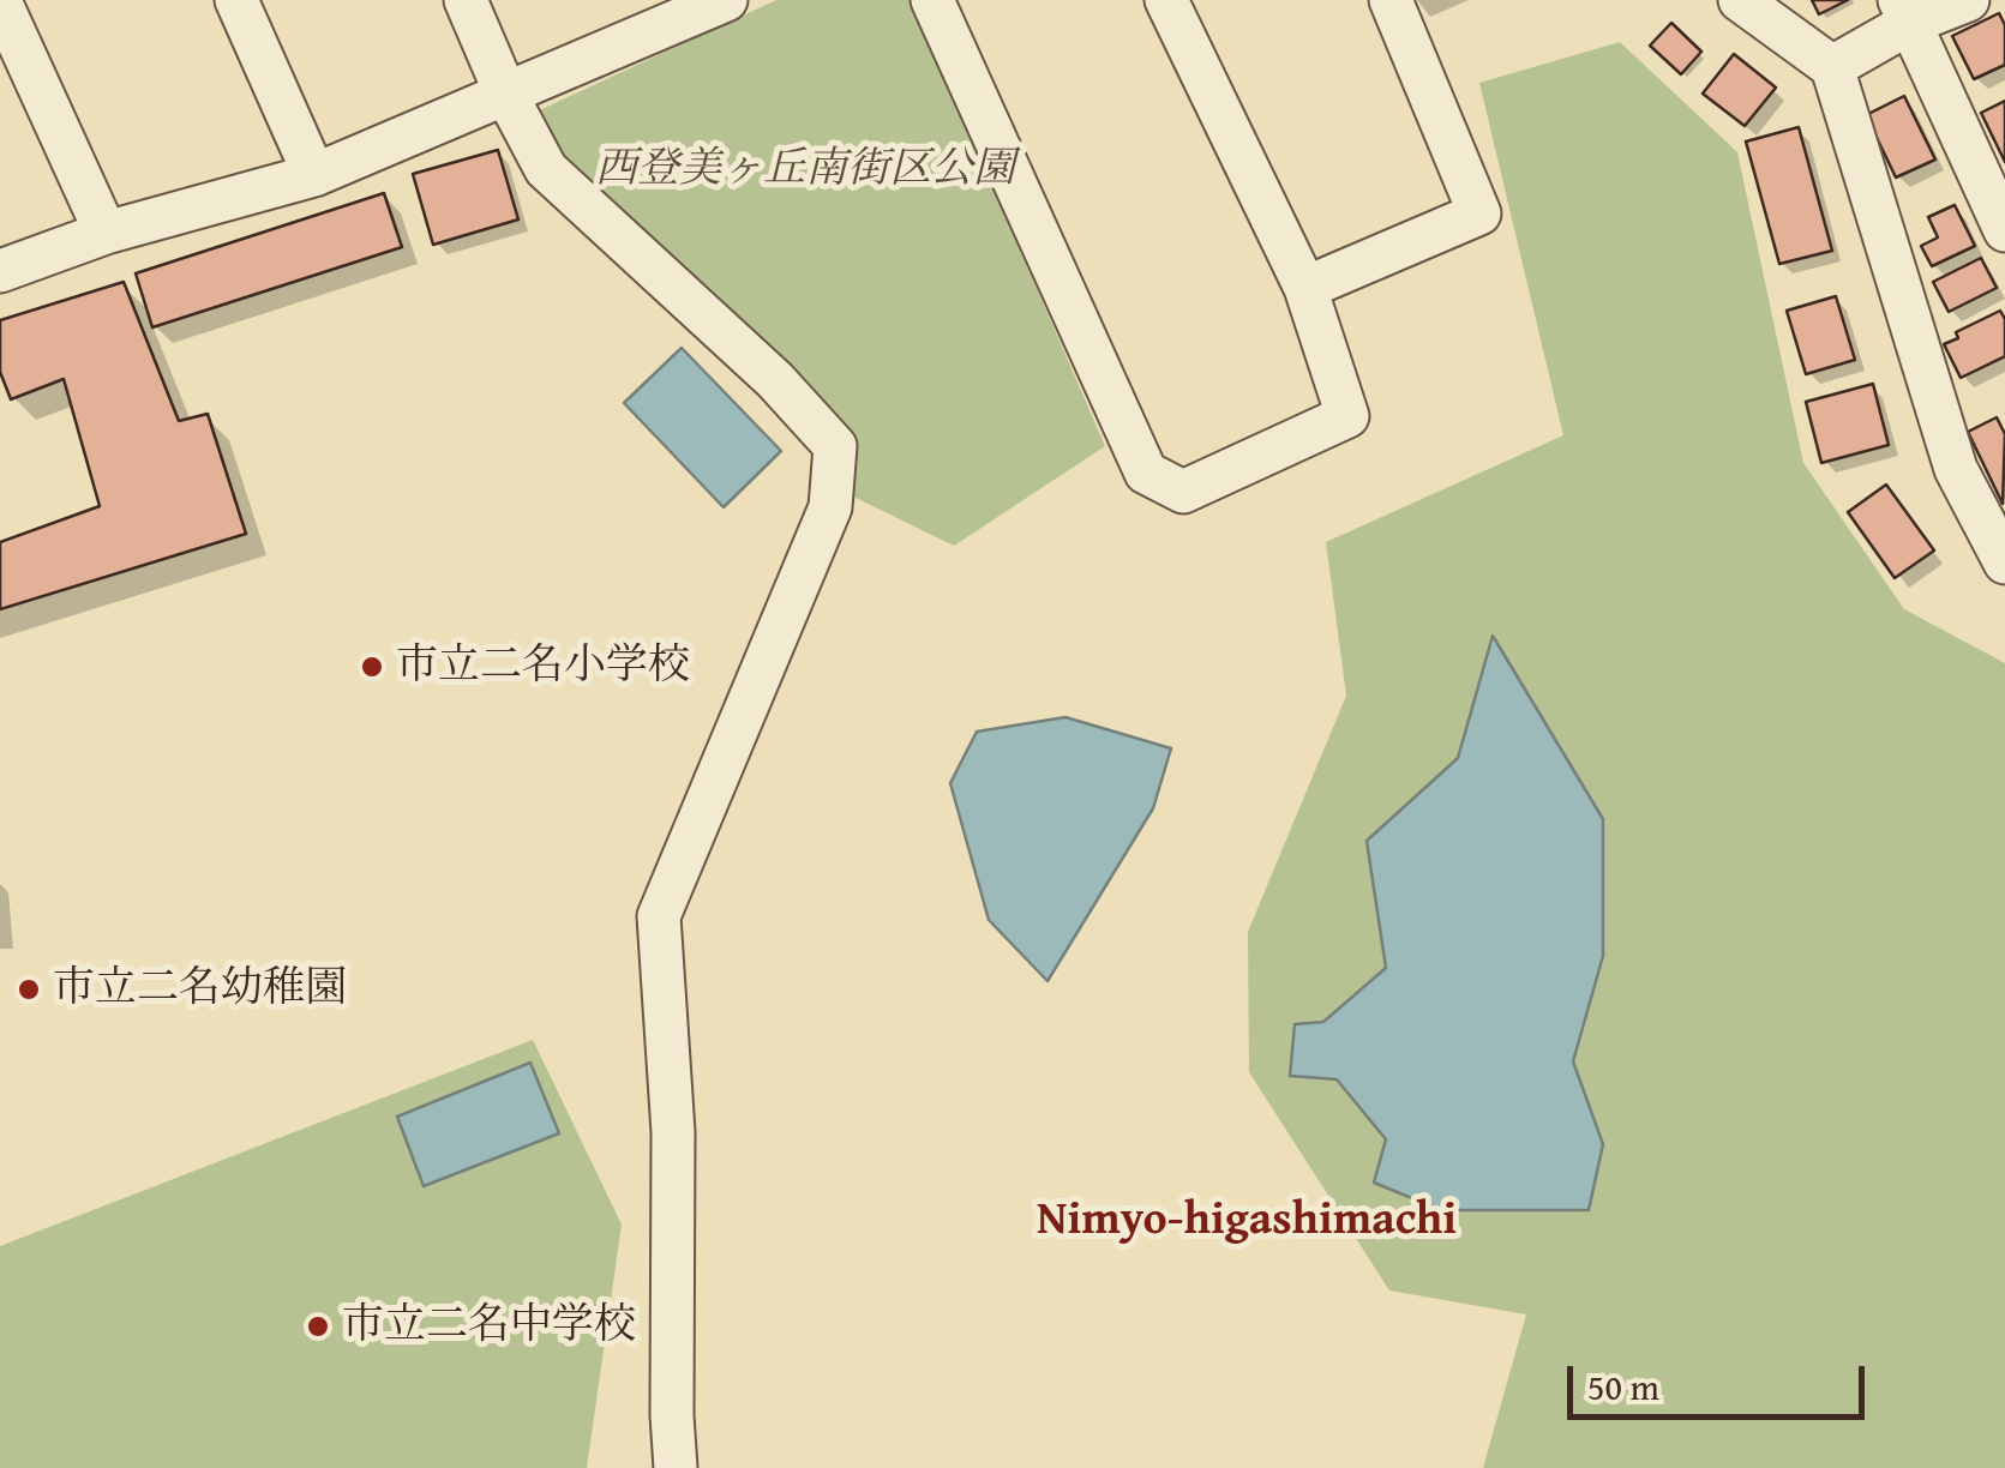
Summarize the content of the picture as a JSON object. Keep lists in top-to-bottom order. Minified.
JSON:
{"districts":["Nimyo-higashimachi"],"parks":["西登美ヶ丘南街区公園"],"places":["市立二名小学校","市立二名幼稚園","市立二名中学校"],"scale_bar":"50 m"}
